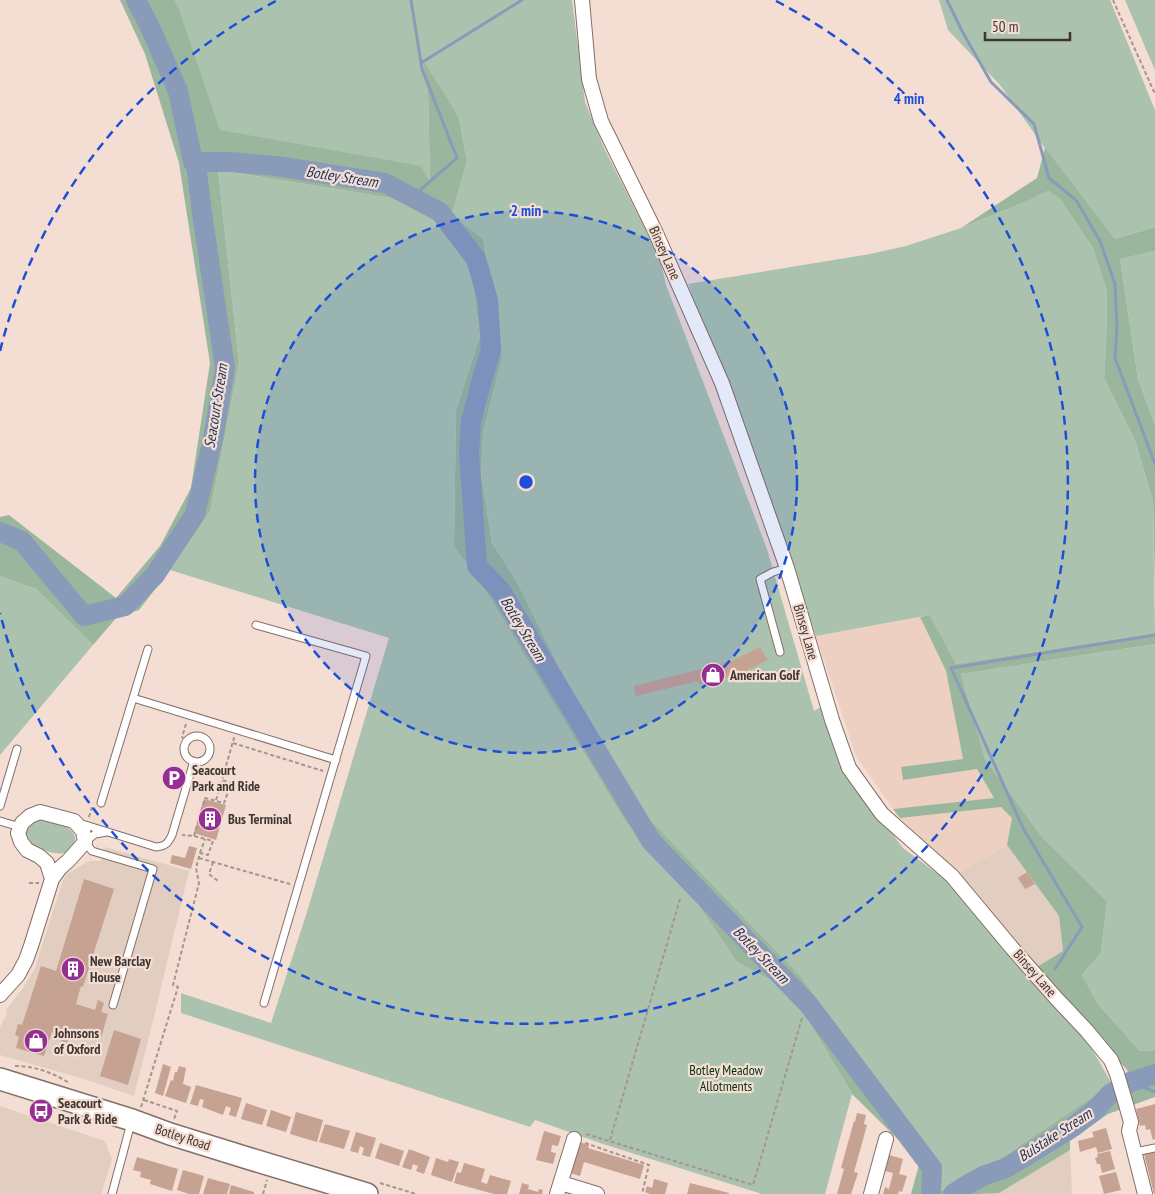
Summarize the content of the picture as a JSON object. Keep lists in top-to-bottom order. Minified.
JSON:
{"streets":{"main road":["Botley Road"],"street":["Binsey Lane"]},"water":["Botley Stream","Seacourt Stream","Bulstake Stream"],"parks":["Botley Meadow Allotments"],"places":{"shop":["American Golf","Johnsons of Oxford"],"parking":["Seacourt Park and Ride"],"building":["Bus Terminal","New Barclay House"],"bus stop":["Seacourt Park & Ride"]},"scale_bar":"50 m","rings":["4 min","2 min"]}
